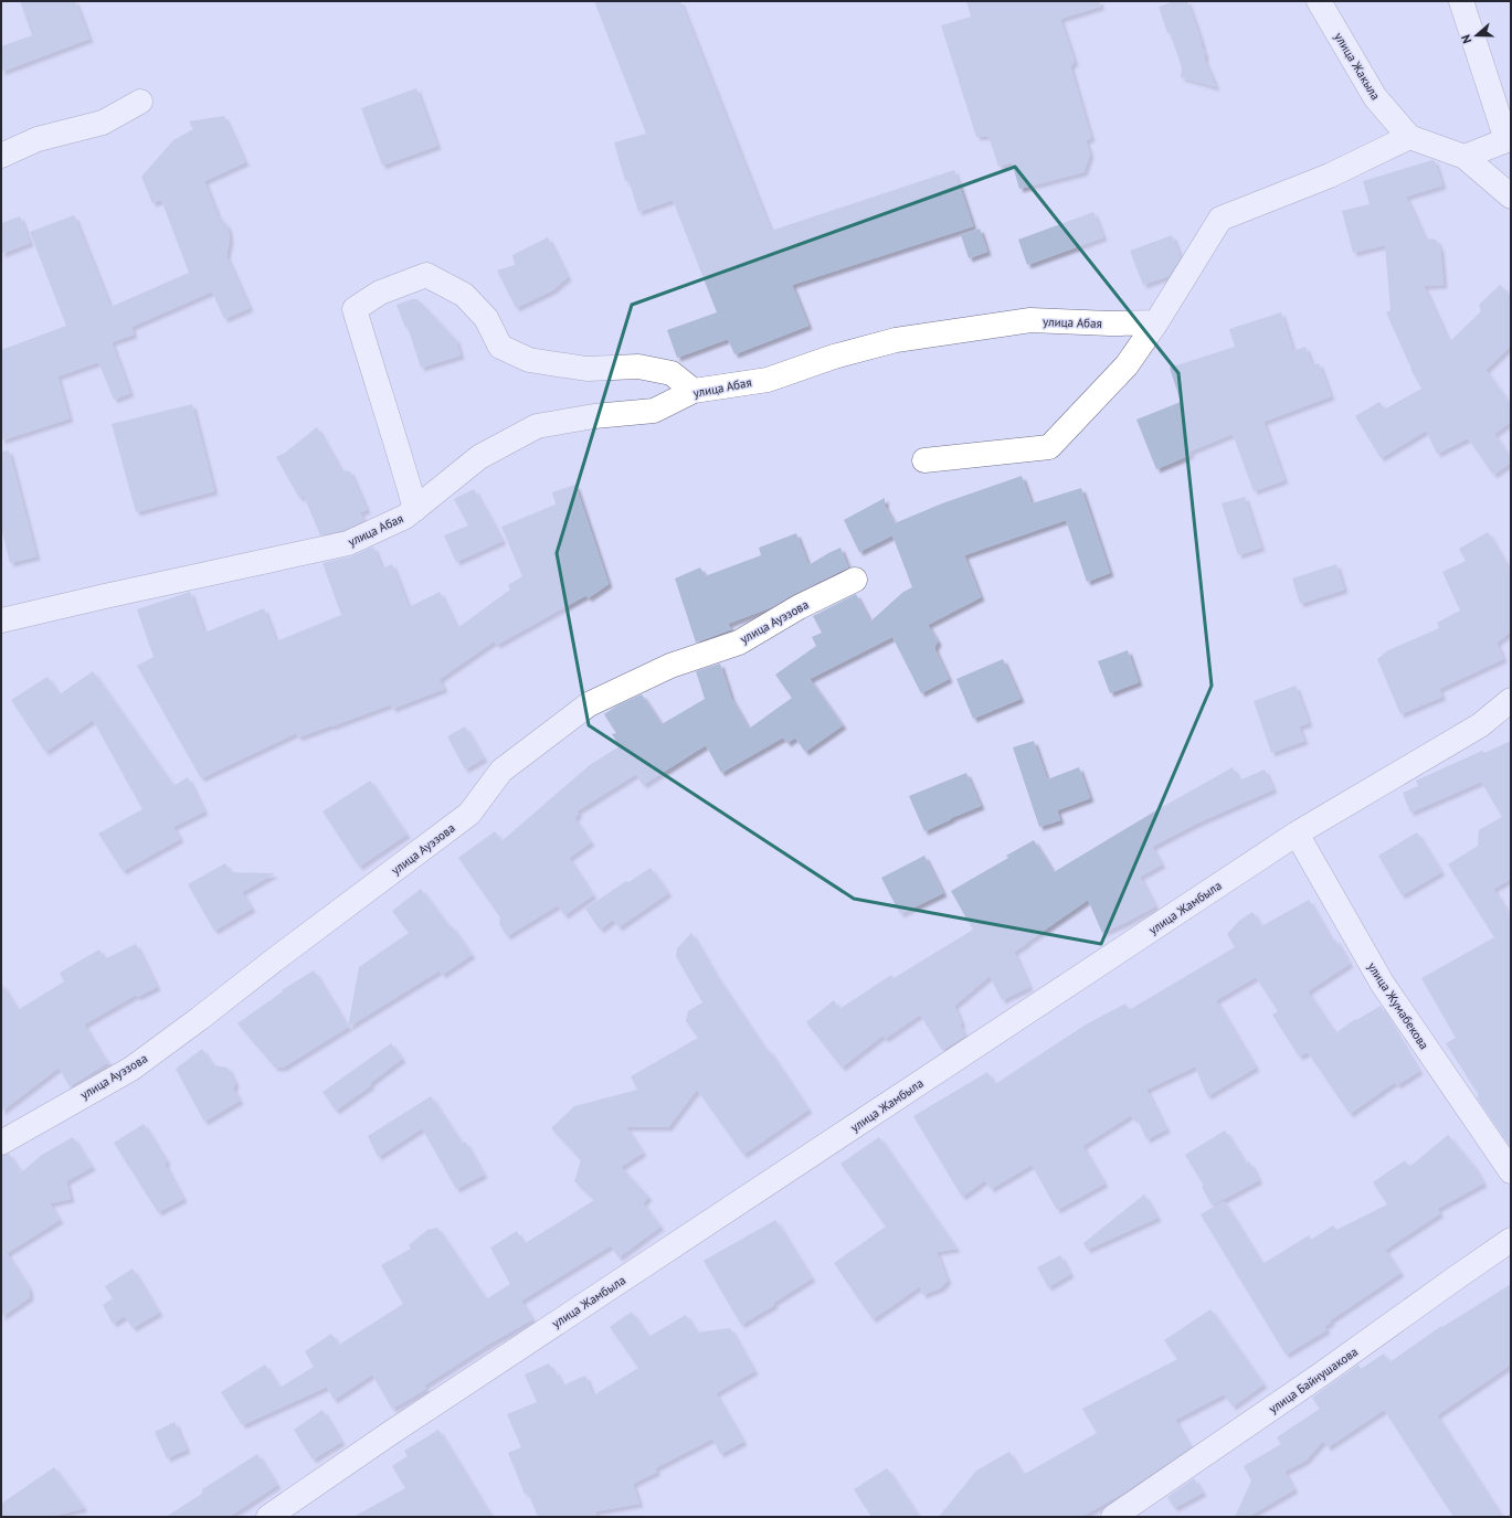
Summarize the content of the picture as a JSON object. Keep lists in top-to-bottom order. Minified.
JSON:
{"streets":{"street":["улица Жакыла","улица Абая","улица Ауэзова","улица Жамбыла","улица Жумабекова","улица Байнушакова"]},"crossings":[["улица Жамбыла","улица Жумабекова"]],"north":"left"}
